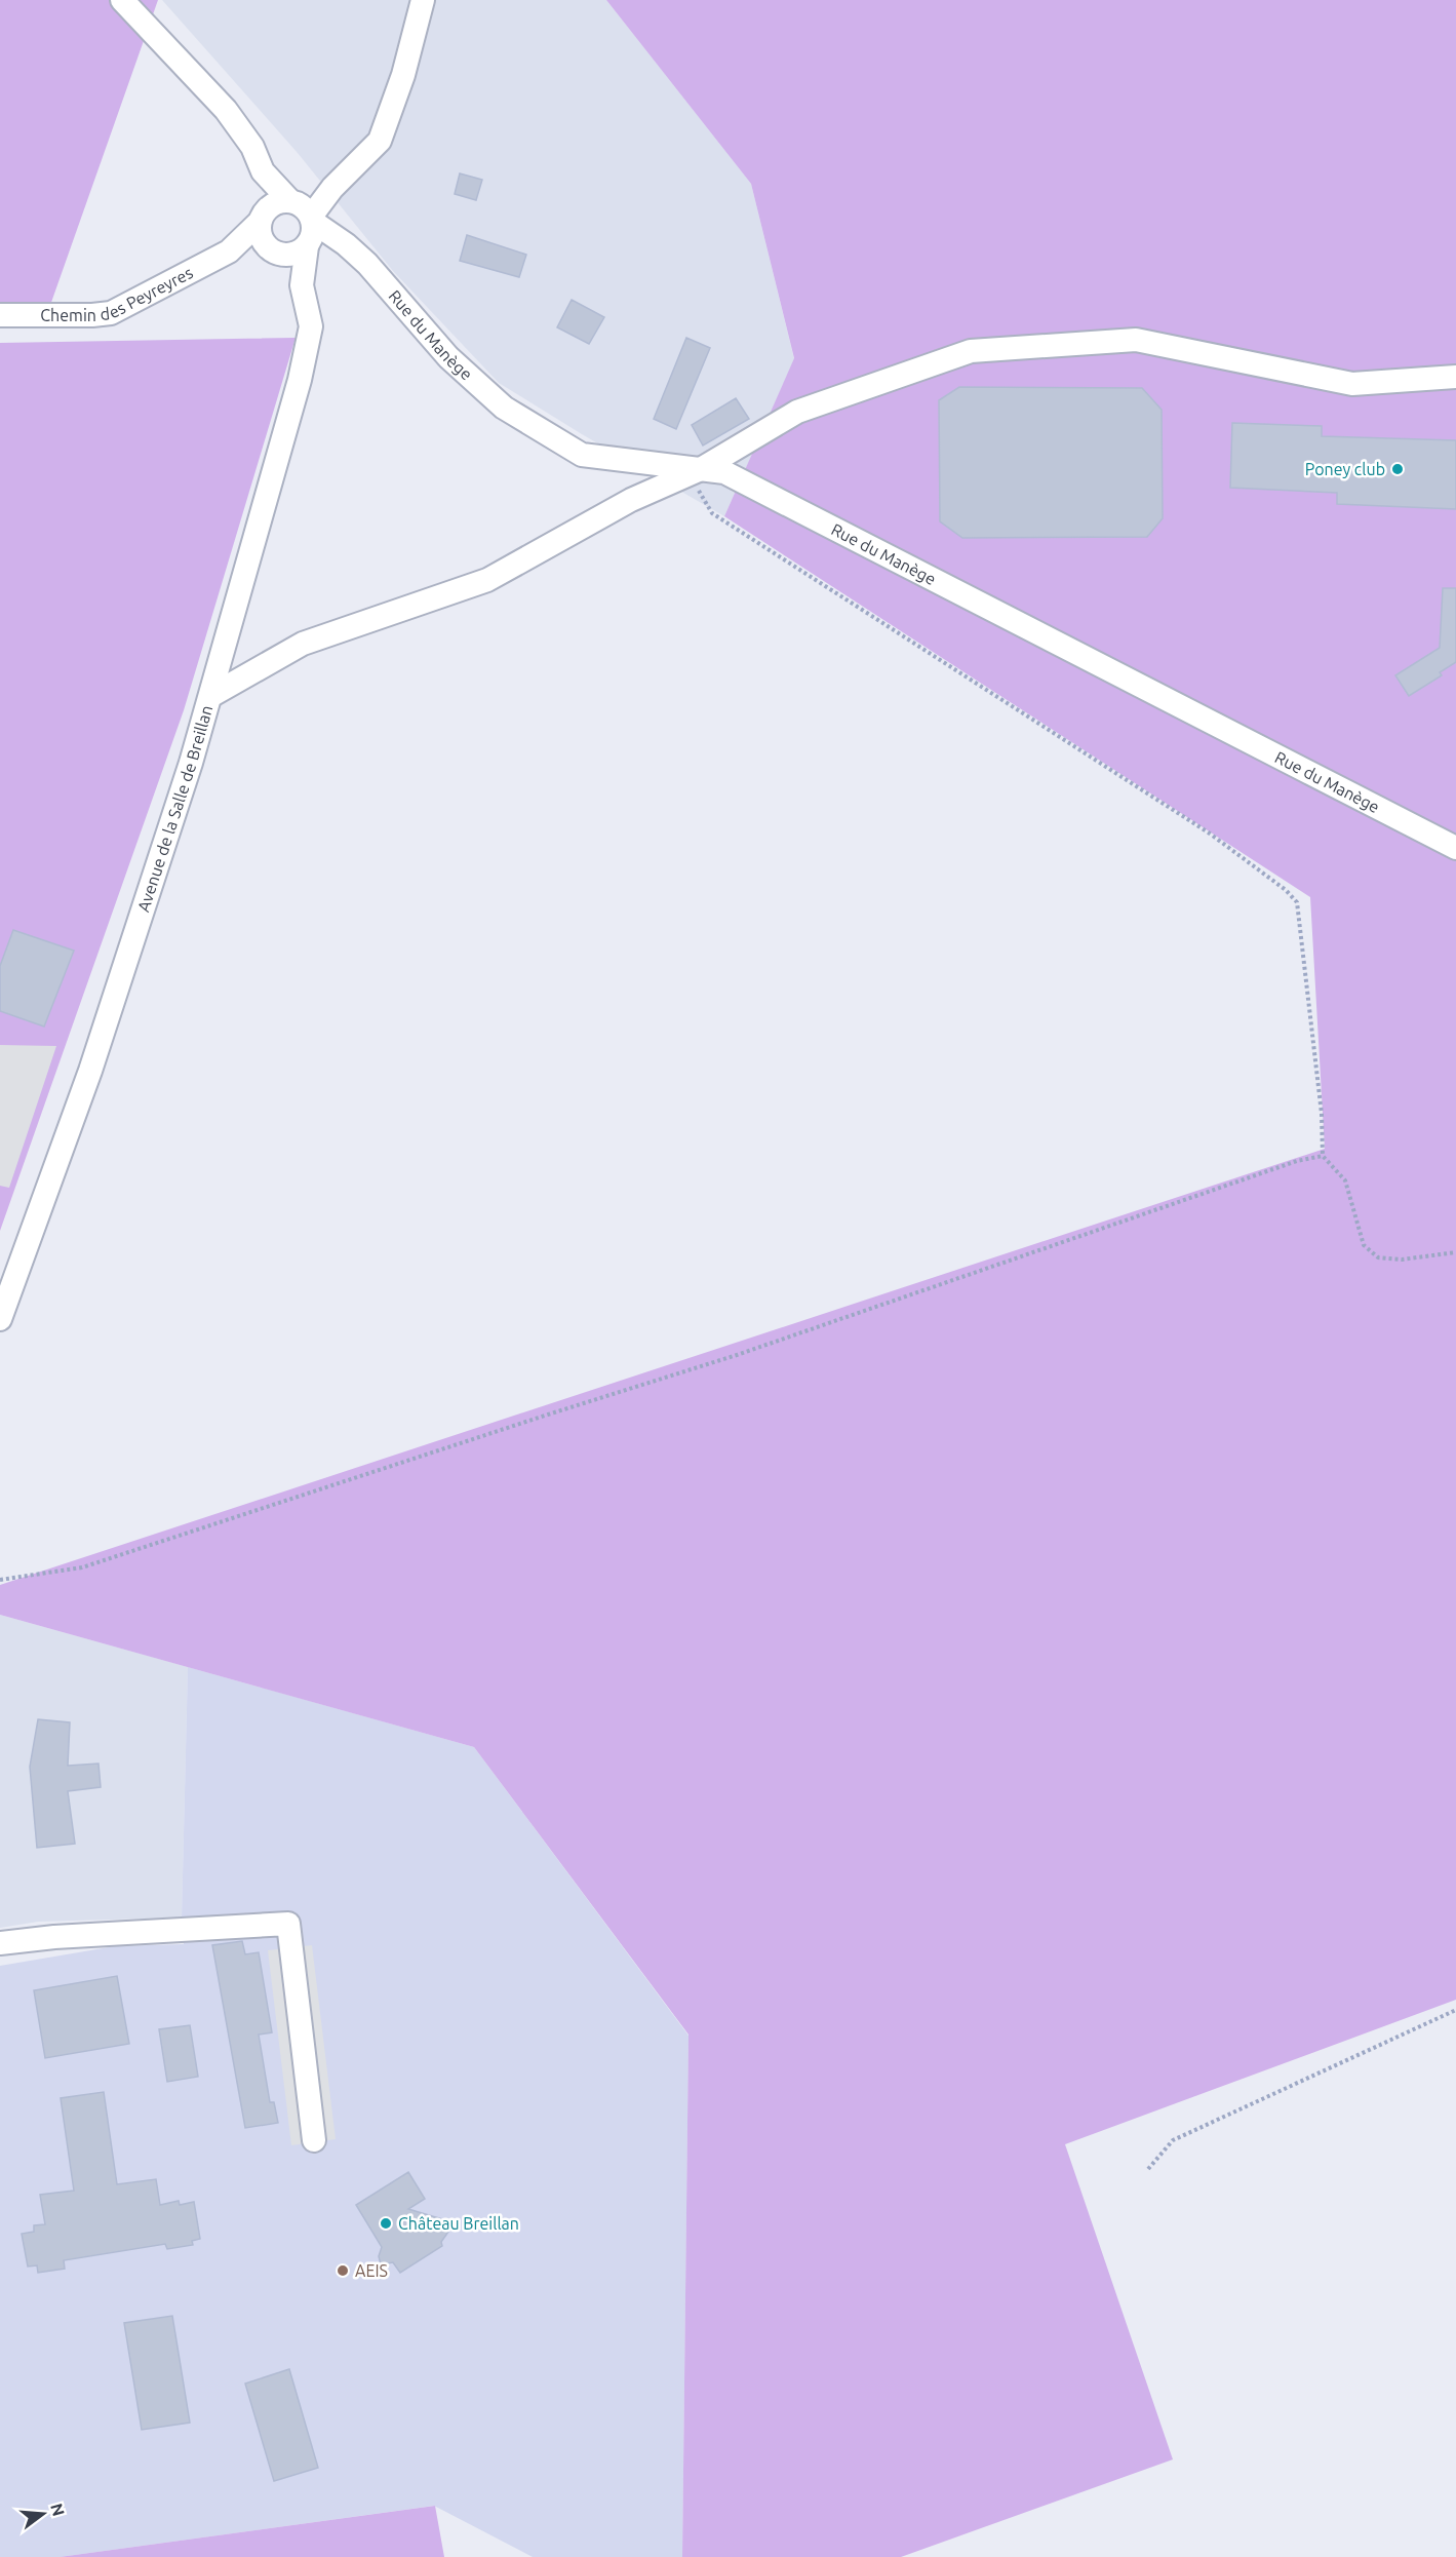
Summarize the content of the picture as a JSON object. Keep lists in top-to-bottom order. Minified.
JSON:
{"streets":{"street":["Chemin des Peyreyres","Rue du Manège","Avenue de la Salle de Breillan"]},"crossings":[["Chemin des Peyreyres","Rue du Manège"],["Chemin des Peyreyres","Avenue de la Salle de Breillan"],["Rue du Manège","Avenue de la Salle de Breillan"]],"places":["Poney club","Château Breillan","AEIS"],"north":"right"}
